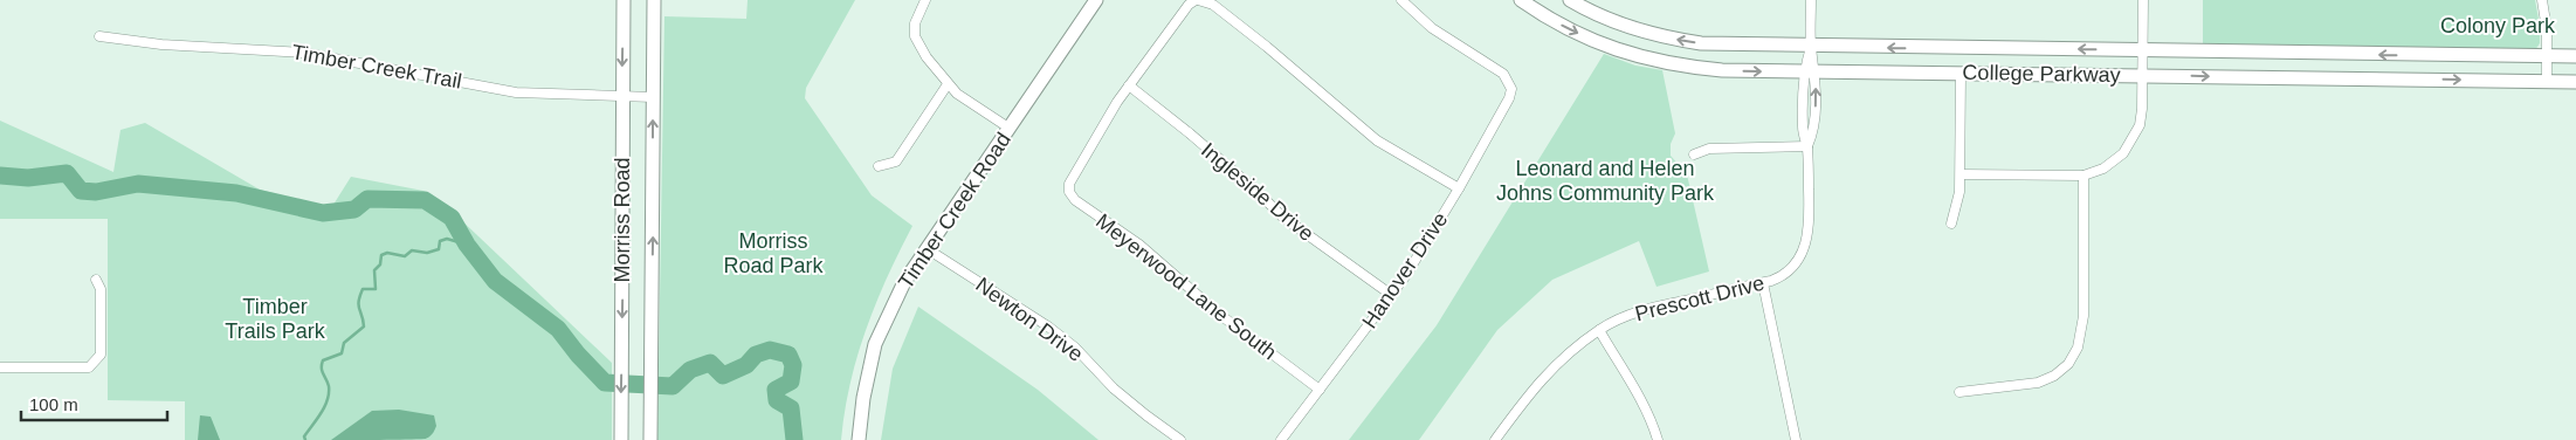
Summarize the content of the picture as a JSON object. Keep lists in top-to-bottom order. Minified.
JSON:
{"streets":{"main road":["College Parkway","Timber Creek Road","Morriss Road"],"street":["Timber Creek Trail","Ingleside Drive","Hanover Drive","Meyerwood Lane South","Prescott Drive","Newton Drive"]},"crossings":[["Timber Creek Trail","Morriss Road"],["College Parkway","Prescott Drive"],["Ingleside Drive","Hanover Drive"],["Ingleside Drive","Meyerwood Lane South"],["Timber Creek Road","Newton Drive"],["Hanover Drive","Meyerwood Lane South"]],"parks":["Colony Park","Leonard and Helen Johns Community Park","Morriss Road Park","Timber Trails Park"],"scale_bar":"100 m"}
